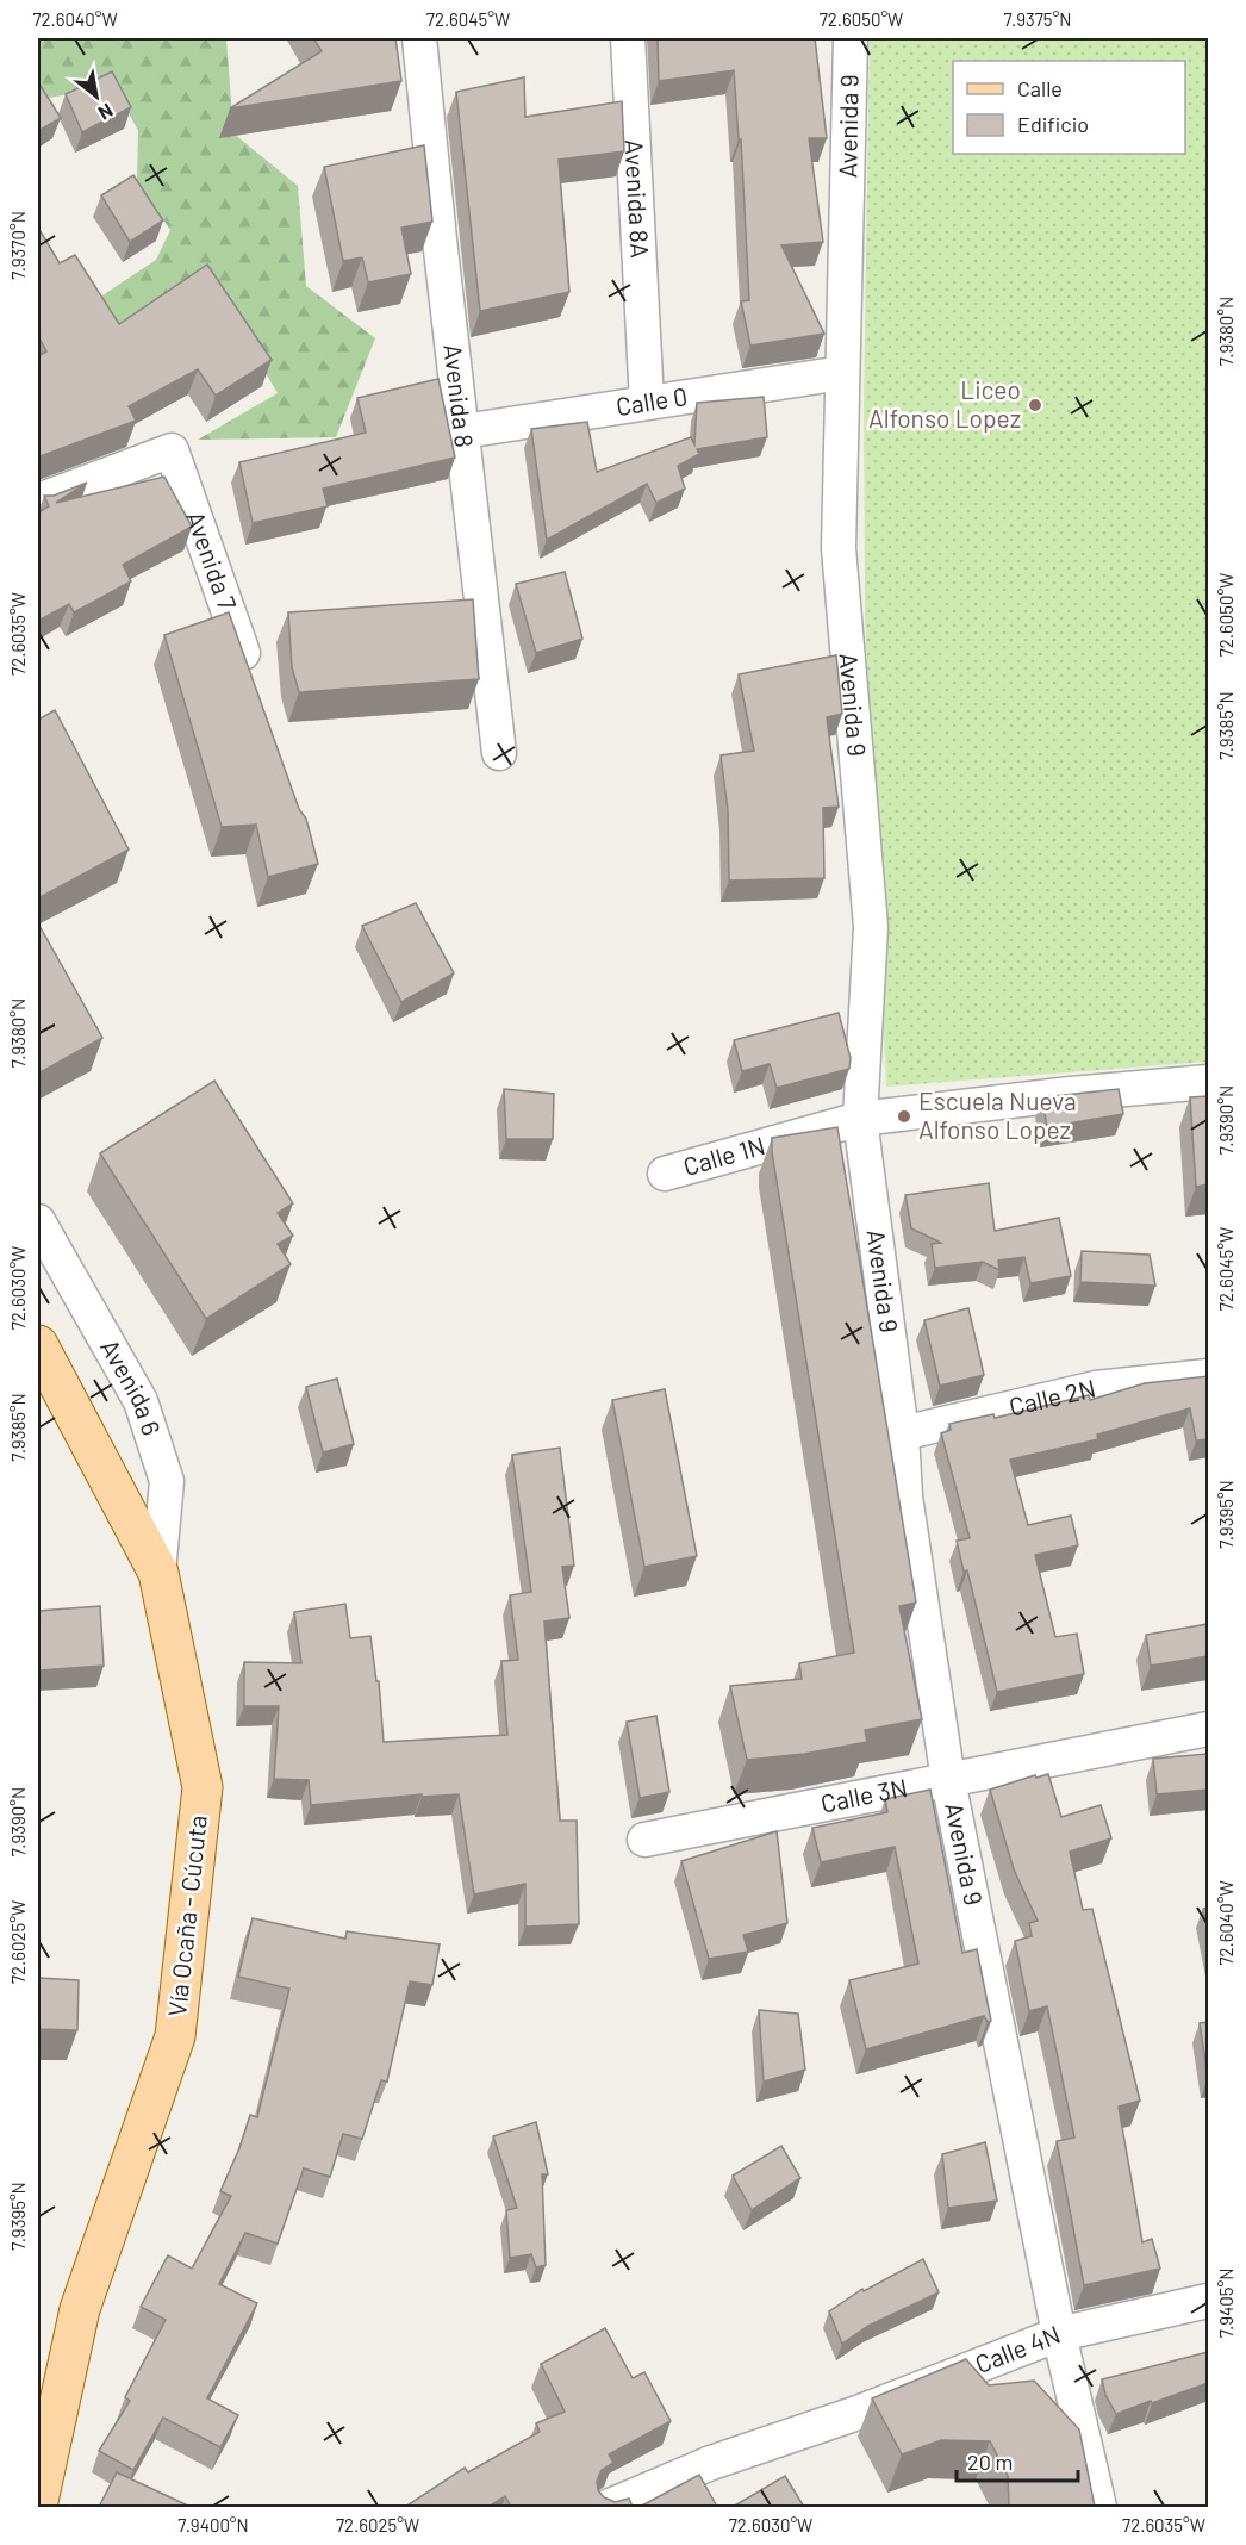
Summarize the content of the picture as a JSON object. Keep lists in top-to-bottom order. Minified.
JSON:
{"streets":{"main road":["Vía Ocaña - Cúcuta"],"street":["Avenida 9","Avenida 8A","Avenida 8","Calle 0","Avenida 7","Calle 1N","Avenida 6","Calle 2N","Calle 3N","Calle 4N"]},"crossings":[["Avenida 9","Calle 0"],["Avenida 9","Calle 1N"],["Avenida 9","Calle 2N"],["Avenida 9","Calle 3N"],["Avenida 9","Calle 4N"],["Avenida 8A","Calle 0"],["Avenida 8","Calle 0"],["Avenida 6","Vía Ocaña - Cúcuta"]],"places":["Liceo Alfonso Lopez","Escuela Nueva Alfonso Lopez"],"legend":["Calle","Edificio"],"scale_bar":"20 m","north":"bottom right","coordinates":["72.6040°W","72.6045°W","72.6050°W","7.9375°N","7.9370°N","7.9380°N","72.6035°W","7.9385°N","7.9390°N","72.6030°W","7.9395°N","72.6025°W","7.9405°N","7.9400°N"]}
